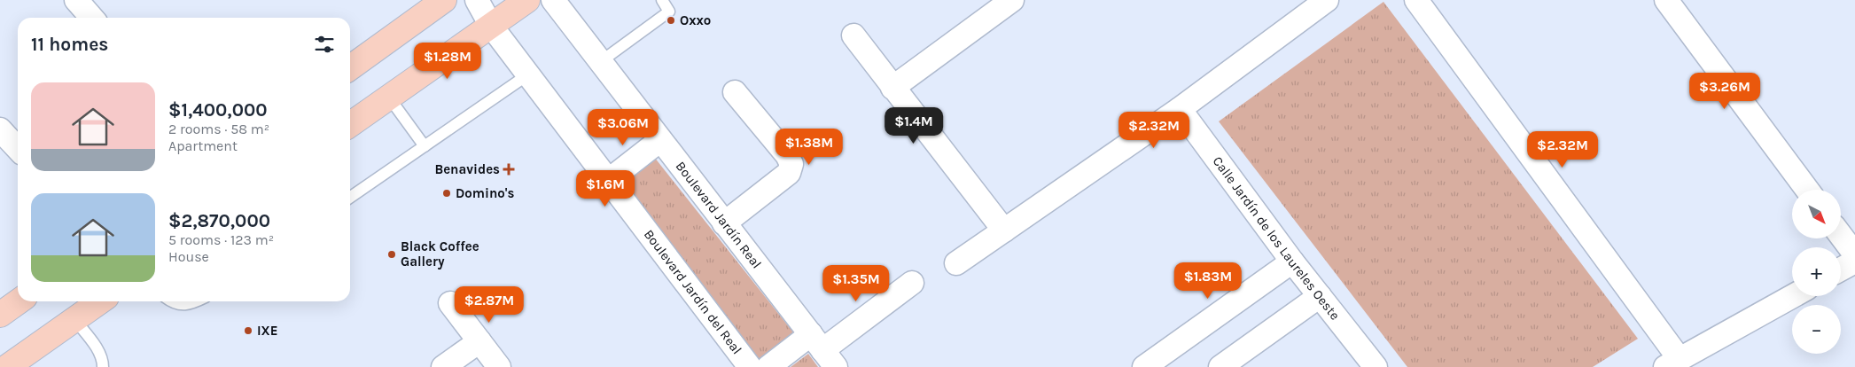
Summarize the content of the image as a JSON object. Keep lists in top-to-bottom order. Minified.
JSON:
{"streets":{"street":["Boulevard Jardín Real","Calle Jardín de los Laureles Oeste","Boulevard Jardín del Real"]},"places":{"other":["Oxxo","Domino's","Black Coffee Gallery","IXE"],"health":["Benavides"]},"north":"bottom right","page":{"heading":"11 homes","price":["$1.28M","$3.26M","$1.4M","$3.06M","$2.32M","$1.38M","$2.32M","$1.6M","$1.83M","$1.35M","$2.87M"],"list":[{"name":"$1,400,000","note":"2 rooms · 58 m² · Apartment"},{"name":"$2,870,000","note":"5 rooms · 123 m² · House"}],"map_buttons":["+","−"]}}
